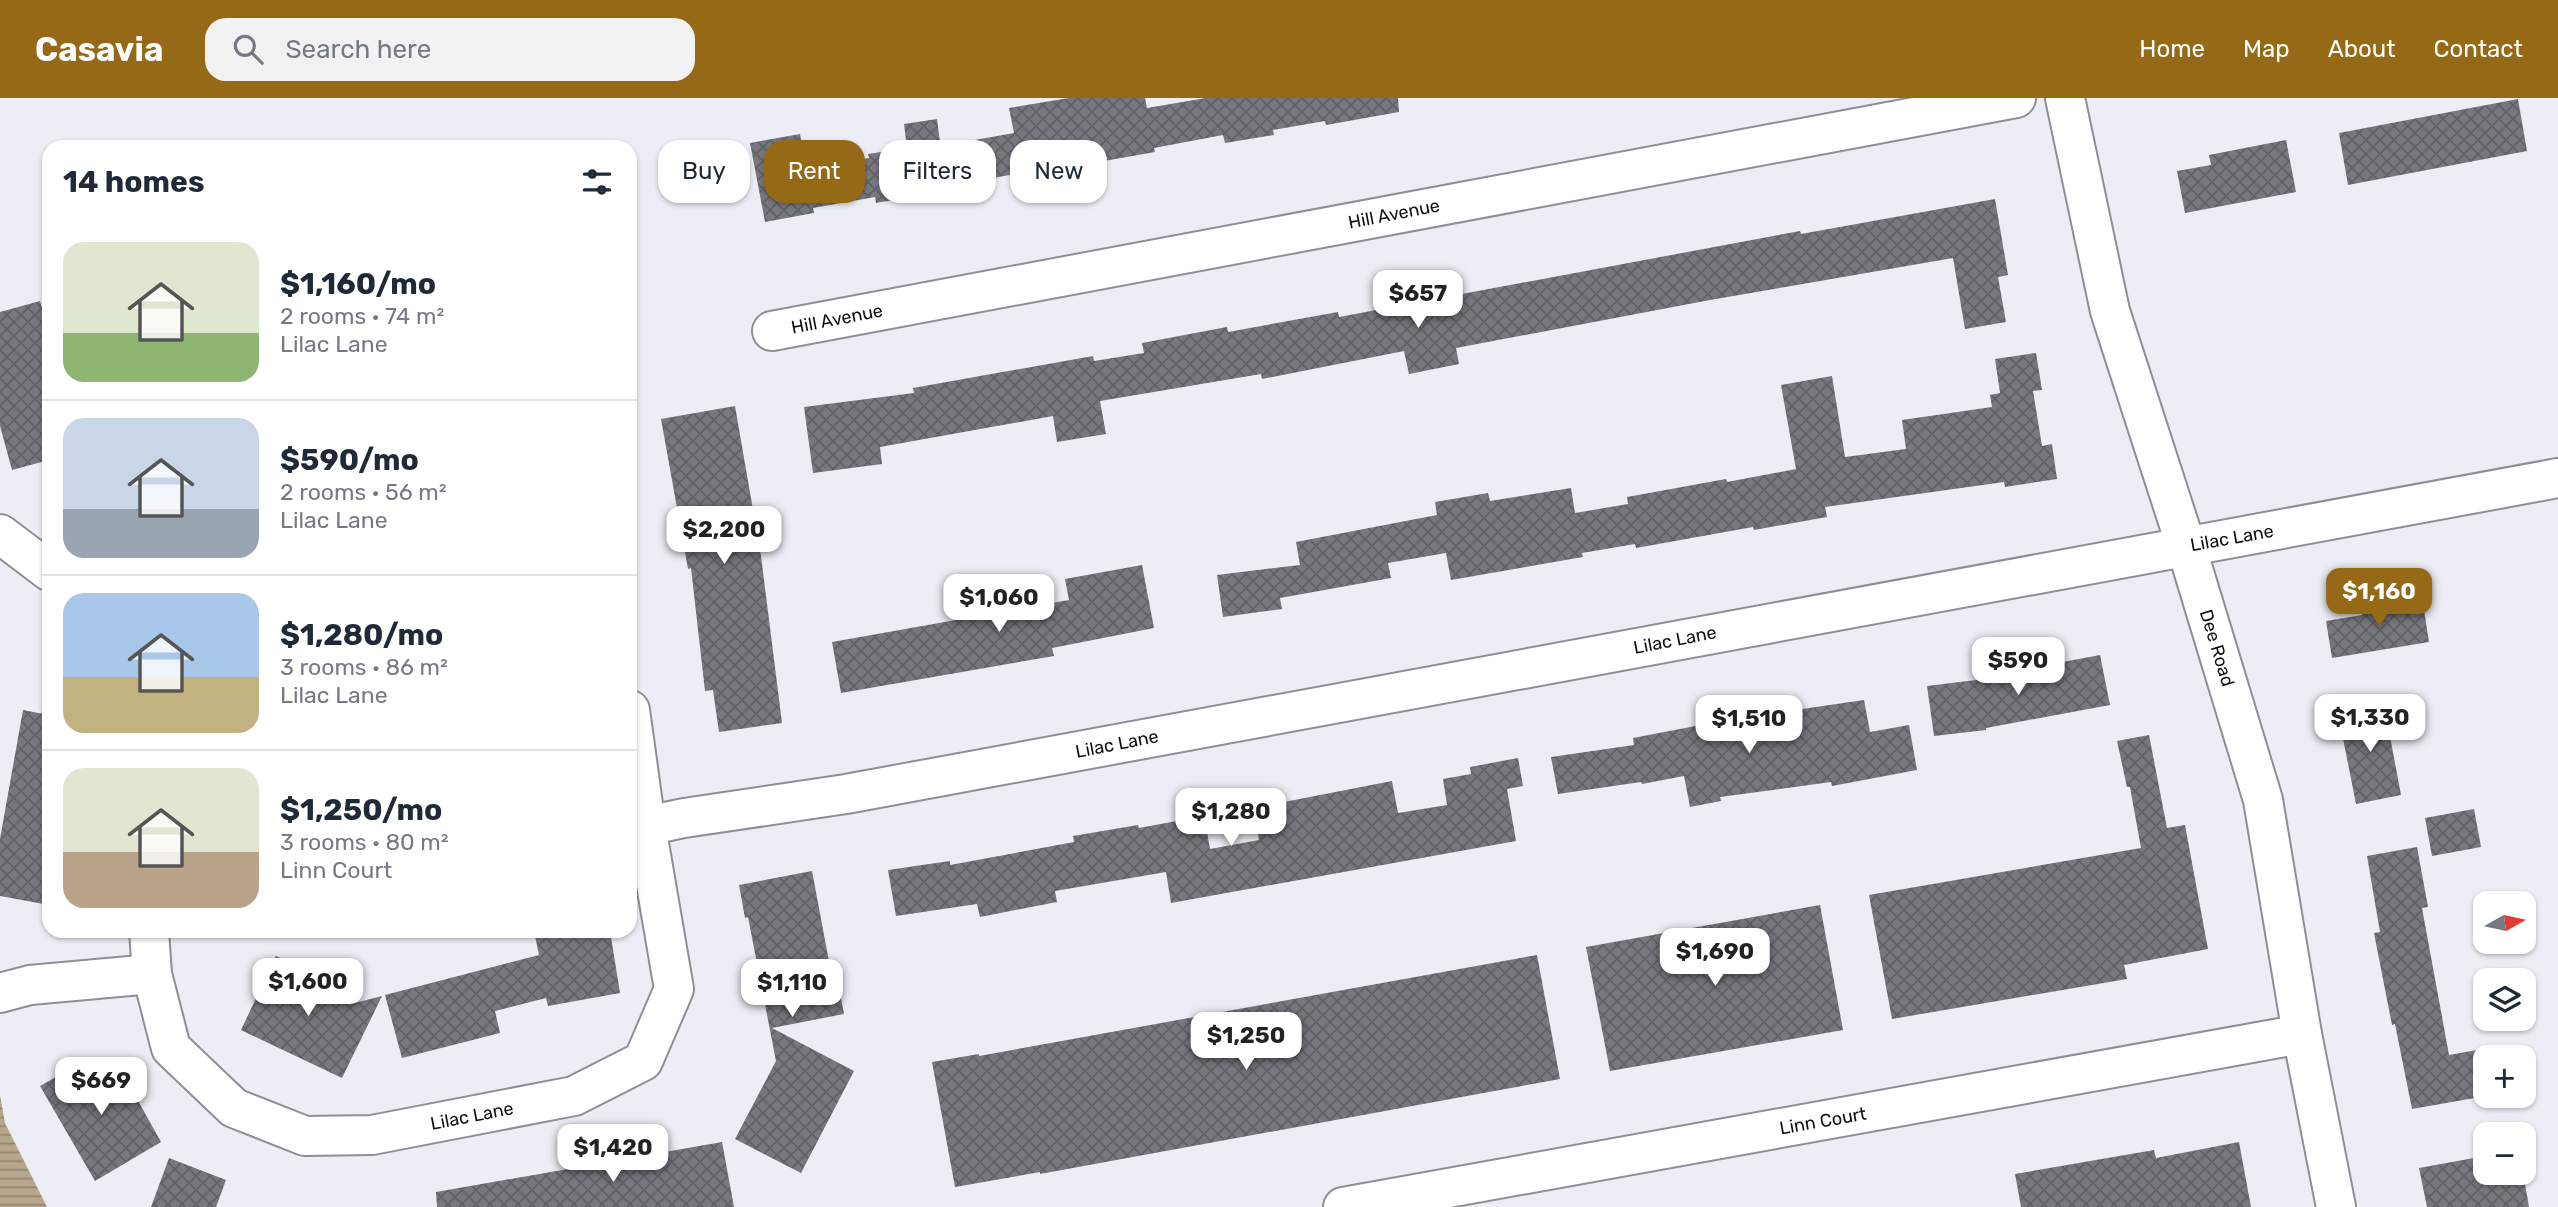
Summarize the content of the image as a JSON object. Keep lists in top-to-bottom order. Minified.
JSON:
{"streets":{"street":["Hill Avenue","Lilac Lane","Dee Road","Linn Court"]},"crossings":[["Lilac Lane","Dee Road"],["Dee Road","Linn Court"]],"north":"right","page":{"header":"Casavia","search":"Search here","nav":["Home","Map","About","Contact"],"chip":["Buy","Rent","Filters","New"],"heading":"14 homes","list":[{"name":"$1,160/mo","note":"2 rooms · 74 m² · Lilac Lane"},{"name":"$590/mo","note":"2 rooms · 56 m² · Lilac Lane"},{"name":"$1,280/mo","note":"3 rooms · 86 m² · Lilac Lane"},{"name":"$1,250/mo","note":"3 rooms · 80 m² · Linn Court"}],"price":["$657","$2,200","$1,160","$1,060","$590","$1,330","$1,510","$1,280","$1,690","$1,600","$1,110","$1,250","$669","$1,420"],"map_buttons":["+","−"]}}
